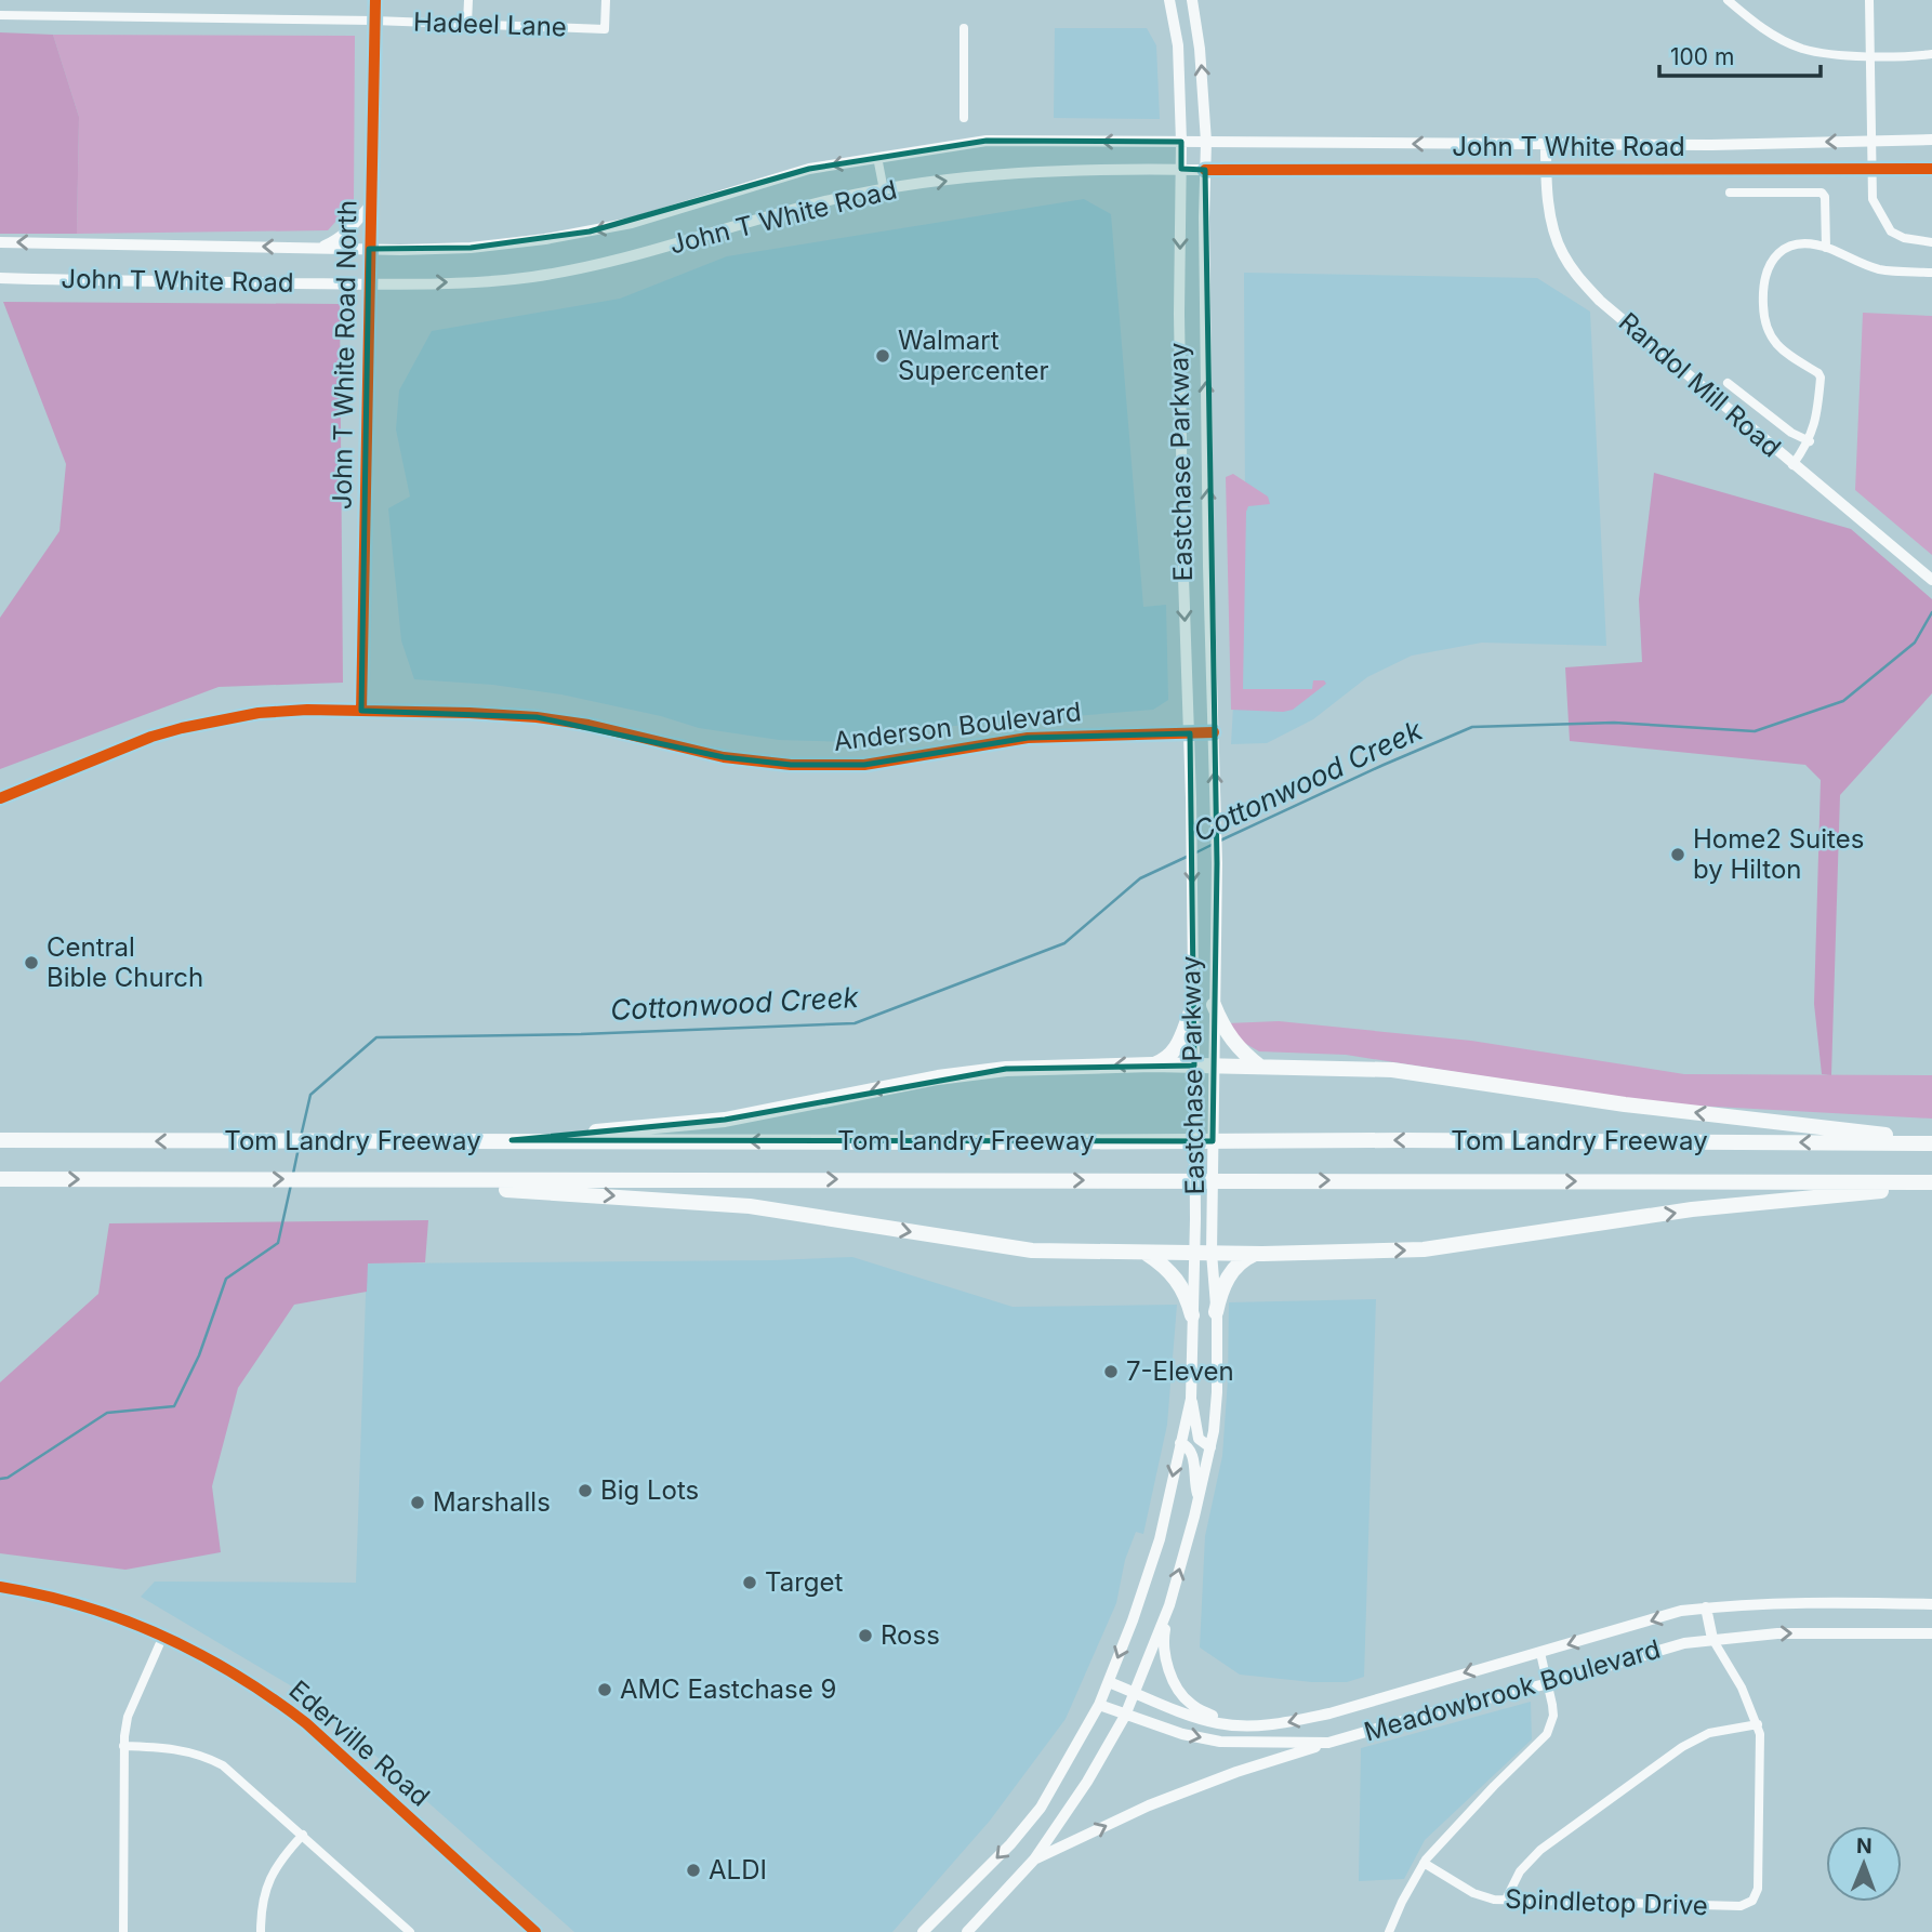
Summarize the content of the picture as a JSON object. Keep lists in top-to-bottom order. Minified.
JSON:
{"streets":{"highway":["Tom Landry Freeway"],"main road":["John T White Road","Eastchase Parkway","Meadowbrook Boulevard"],"street":["Hadeel Lane","John T White Road North","Randol Mill Road","Anderson Boulevard","Ederville Road","Spindletop Drive"]},"crossings":[["Hadeel Lane","John T White Road North"],["John T White Road","John T White Road North"],["John T White Road","Randol Mill Road"],["John T White Road","Eastchase Parkway"],["John T White Road North","Anderson Boulevard"],["Eastchase Parkway","Anderson Boulevard"],["Eastchase Parkway","Meadowbrook Boulevard"]],"water":["Cottonwood Creek"],"places":["Walmart Supercenter","Home2 Suites by Hilton","Central Bible Church","7-Eleven","Big Lots","Marshalls","Target","Ross","AMC Eastchase 9","ALDI"],"scale_bar":"100 m","north":"top"}
